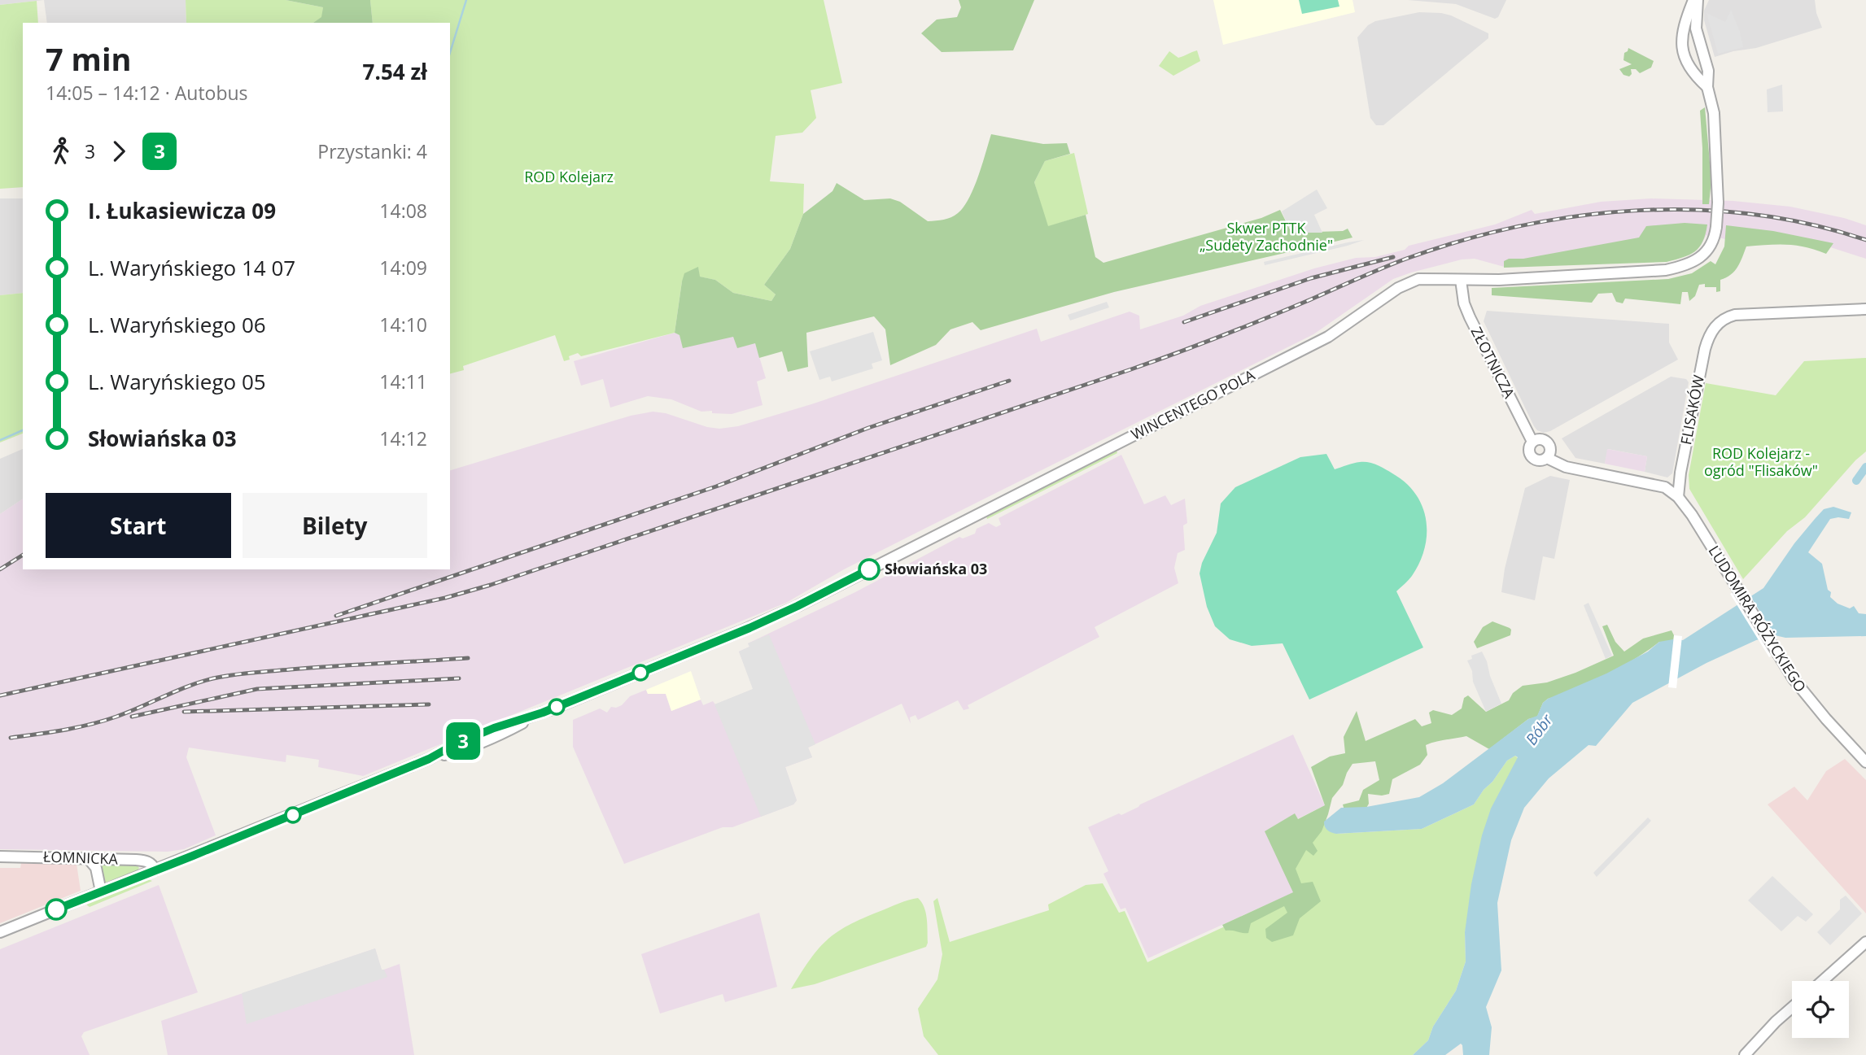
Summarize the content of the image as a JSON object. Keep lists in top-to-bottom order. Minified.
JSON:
{"streets":{"street":["ZŁOTNICZA","WINCENTEGO POLA","FLISAKÓW","LUDOMIRA RÓŻYCKIEGO","ŁOMNICKA"]},"crossings":[["ZŁOTNICZA","WINCENTEGO POLA"],["WINCENTEGO POLA","ŁOMNICKA"],["FLISAKÓW","LUDOMIRA RÓŻYCKIEGO"]],"water":["Bóbr"],"parks":["ROD Kolejarz","Skwer PTTK „Sudety Zachodnie\"","ROD Kolejarz - ogród \"Flisaków\""],"places":["Słowiańska 03"],"lines":["bus line 3"],"page":{"on_map":"3","heading":["7 min","14:05 – 14:12 · Autobus","7.54 zł"],"legs":["3","3","Przystanki: 4"],"list":[{"name":"I. Łukasiewicza 09","value":"14:08"},{"name":"L. Waryńskiego 14 07","value":"14:09"},{"name":"L. Waryńskiego 06","value":"14:10"},{"name":"L. Waryńskiego 05","value":"14:11"},{"name":"Słowiańska 03","value":"14:12"}],"buttons":["Start","Bilety"]}}
